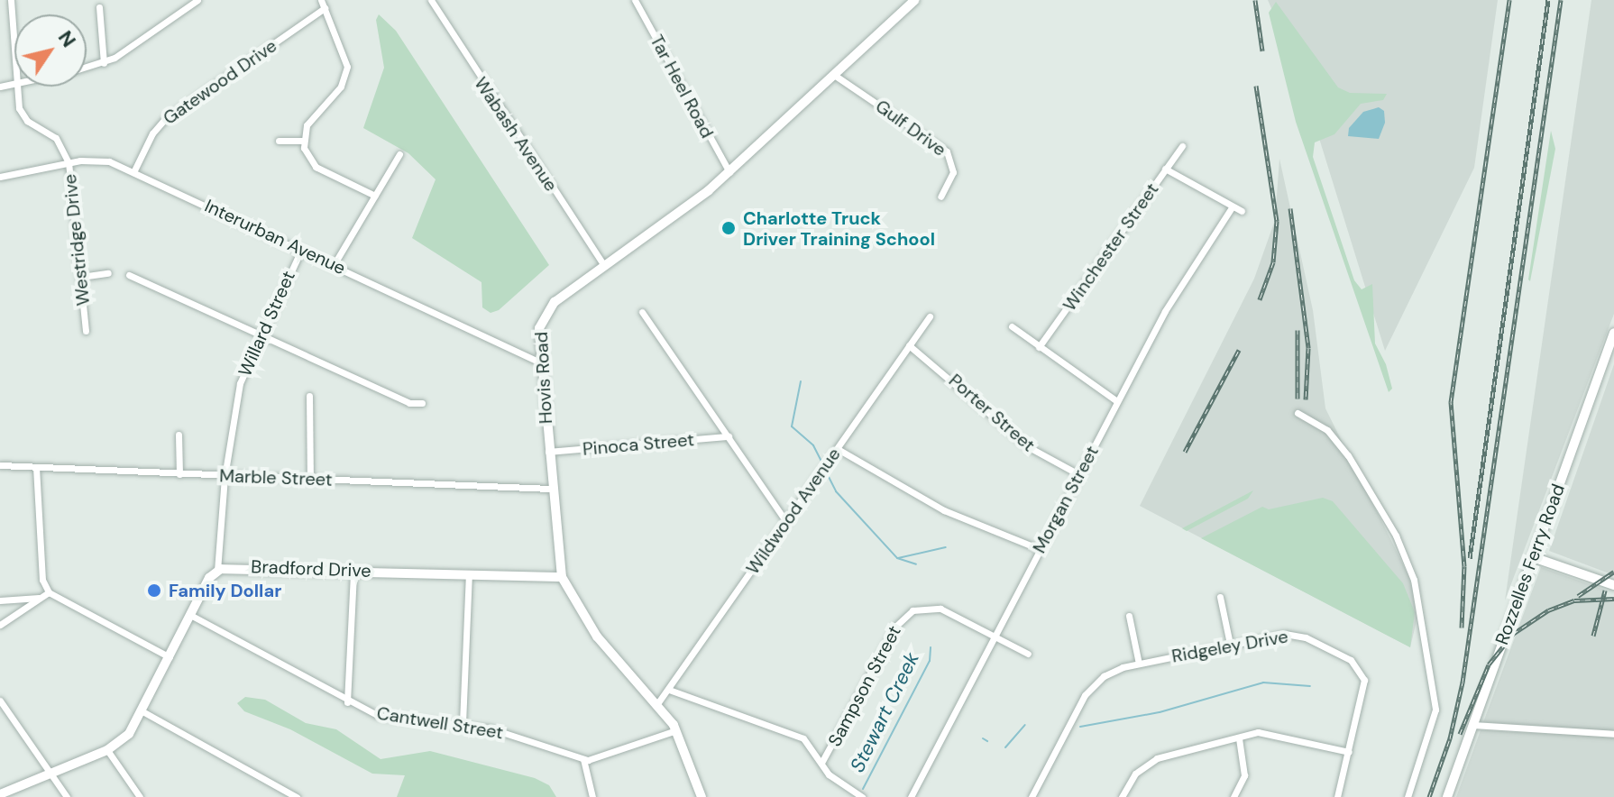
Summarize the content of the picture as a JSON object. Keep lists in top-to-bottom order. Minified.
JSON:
{"streets":{"street":["Gatewood Drive","Tar Heel Road","Gulf Drive","Wabash Avenue","Interurban Avenue","Westridge Drive","Winchester Street","Willard Street","Hovis Road","Porter Street","Pinoca Street","Marble Street","Morgan Street","Wildwood Avenue","Rozzelles Ferry Road","Bradford Drive","Ridgeley Drive","Sampson Street","Cantwell Street"]},"crossings":[["Gatewood Drive","Interurban Avenue"],["Tar Heel Road","Hovis Road"],["Gulf Drive","Hovis Road"],["Wabash Avenue","Hovis Road"],["Interurban Avenue","Westridge Drive"],["Interurban Avenue","Willard Street"],["Interurban Avenue","Hovis Road"],["Willard Street","Marble Street"],["Willard Street","Bradford Drive"],["Hovis Road","Pinoca Street"],["Hovis Road","Marble Street"],["Hovis Road","Wildwood Avenue"],["Hovis Road","Bradford Drive"],["Porter Street","Morgan Street"],["Porter Street","Wildwood Avenue"],["Morgan Street","Sampson Street"]],"water":["Stewart Creek"],"places":["Charlotte Truck Driver Training School","Family Dollar"],"north":"top right"}
